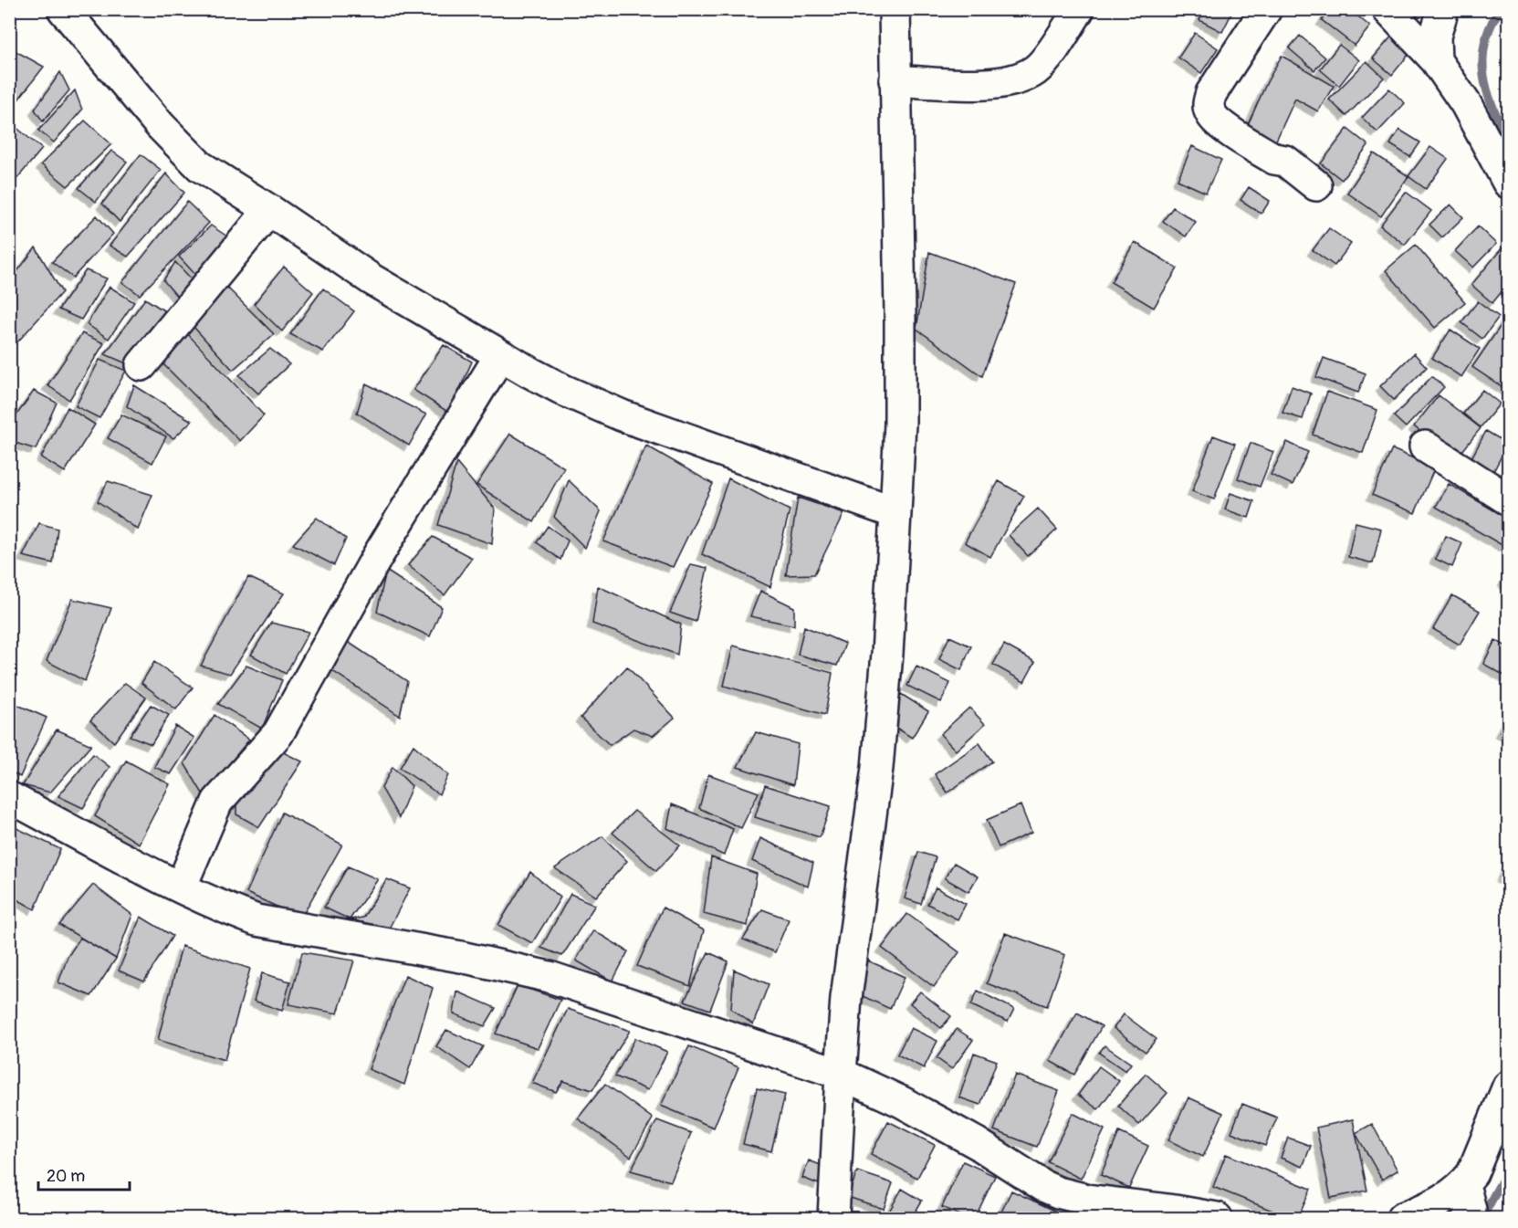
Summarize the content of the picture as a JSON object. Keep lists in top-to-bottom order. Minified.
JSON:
{"scale_bar":"20 m"}
